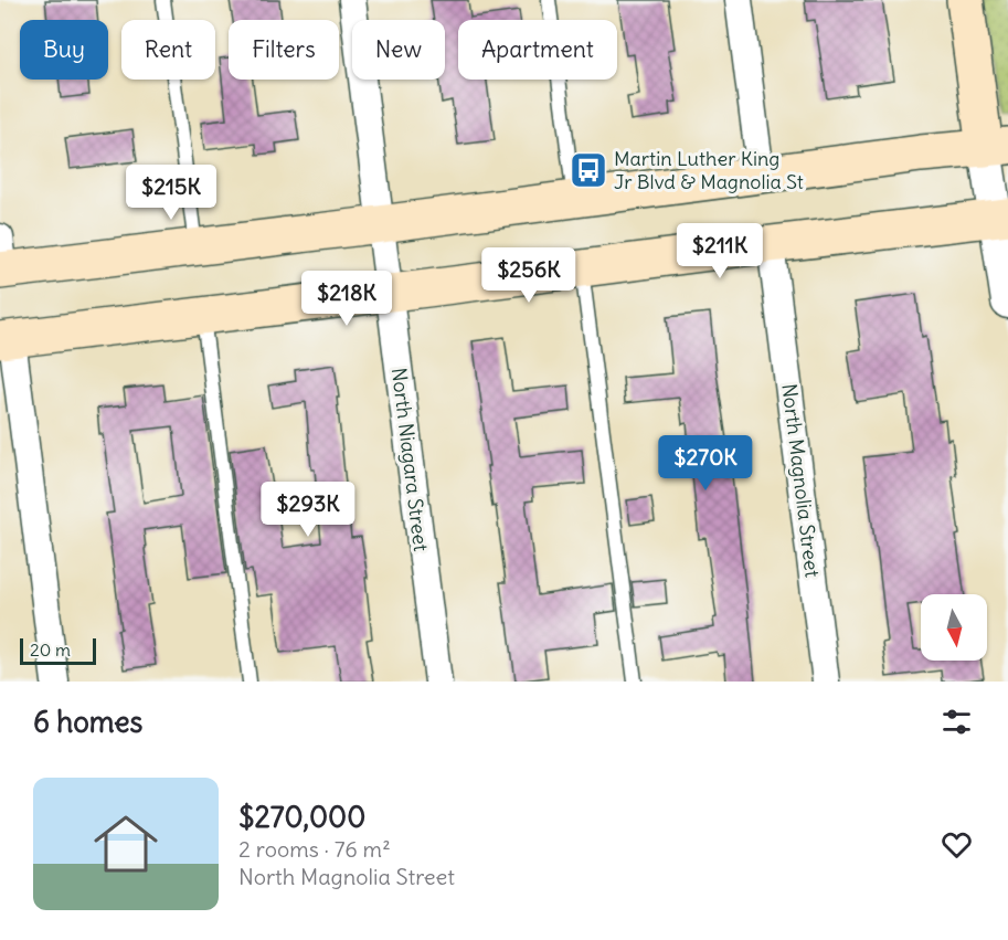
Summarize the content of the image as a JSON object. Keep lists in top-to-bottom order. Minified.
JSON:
{"streets":{"street":["North Niagara Street","North Magnolia Street"]},"places":{"bus stop":["Martin Luther King Jr Blvd & Magnolia St"]},"scale_bar":"20 m","north":"bottom","page":{"chip":["Buy","Rent","Filters","New","Apartment"],"price":["$215K","$211K","$256K","$218K","$270K","$293K"],"scale":"20 m","heading":"6 homes","list":[{"name":"$270,000","note":"2 rooms · 76 m² · North Magnolia Street"}]}}
